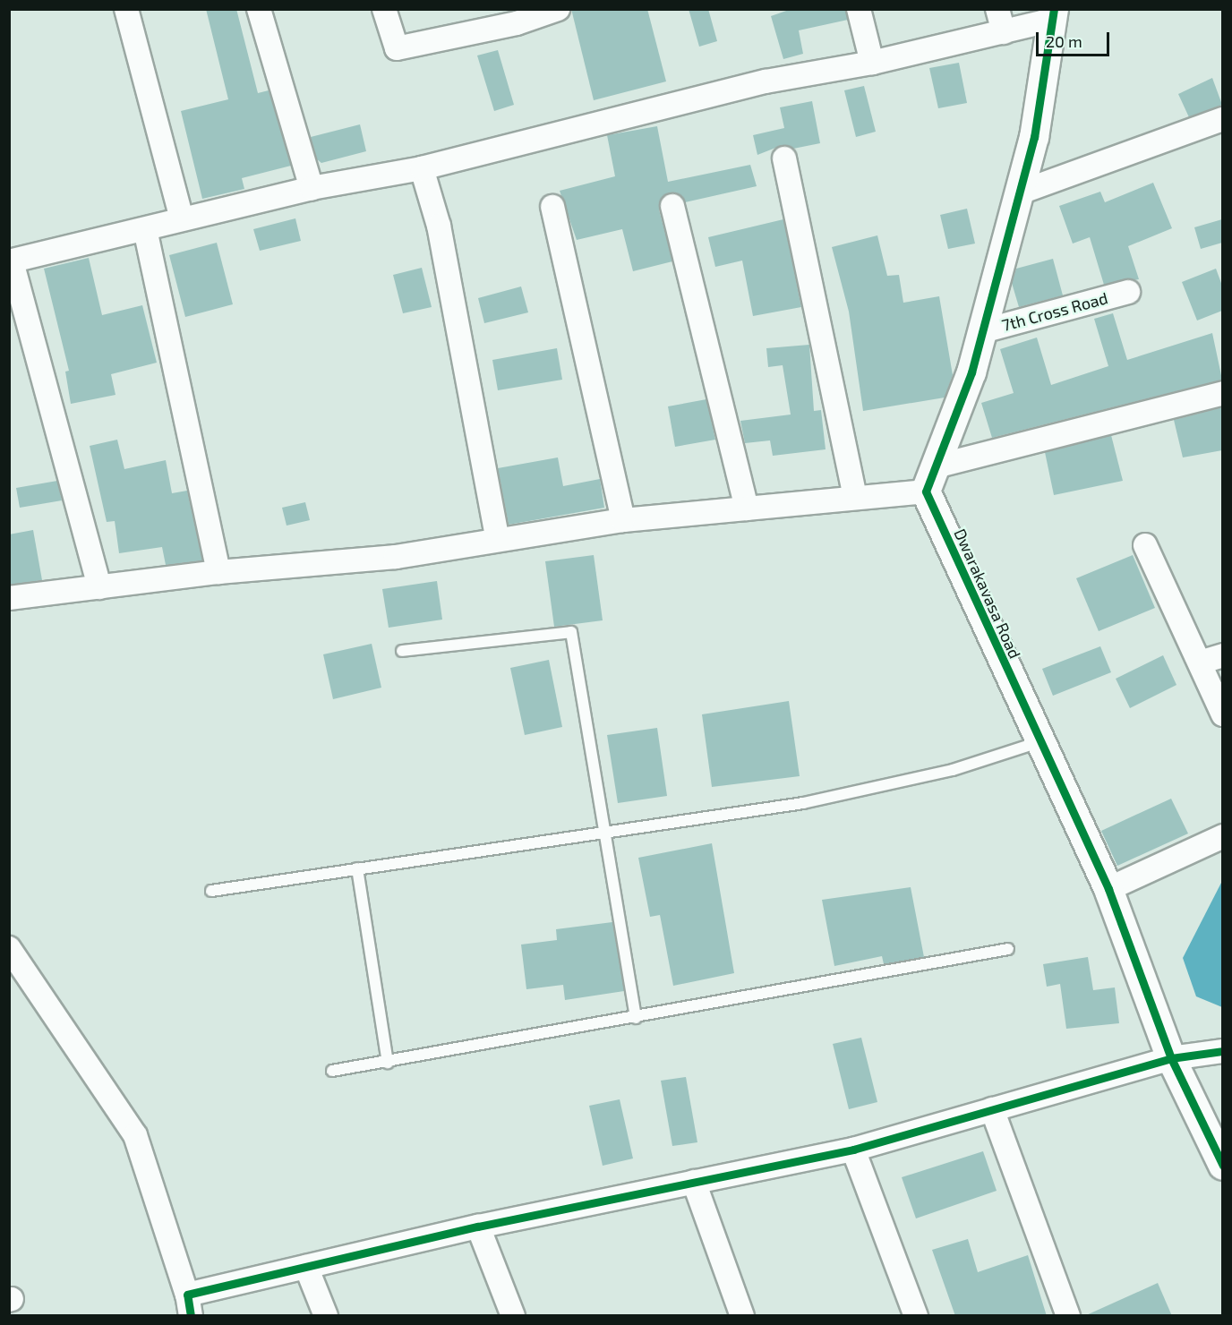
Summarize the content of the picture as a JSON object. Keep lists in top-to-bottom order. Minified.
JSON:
{"streets":{"street":["7th Cross Road","Dwarakavasa Road"]},"scale_bar":"20 m"}
